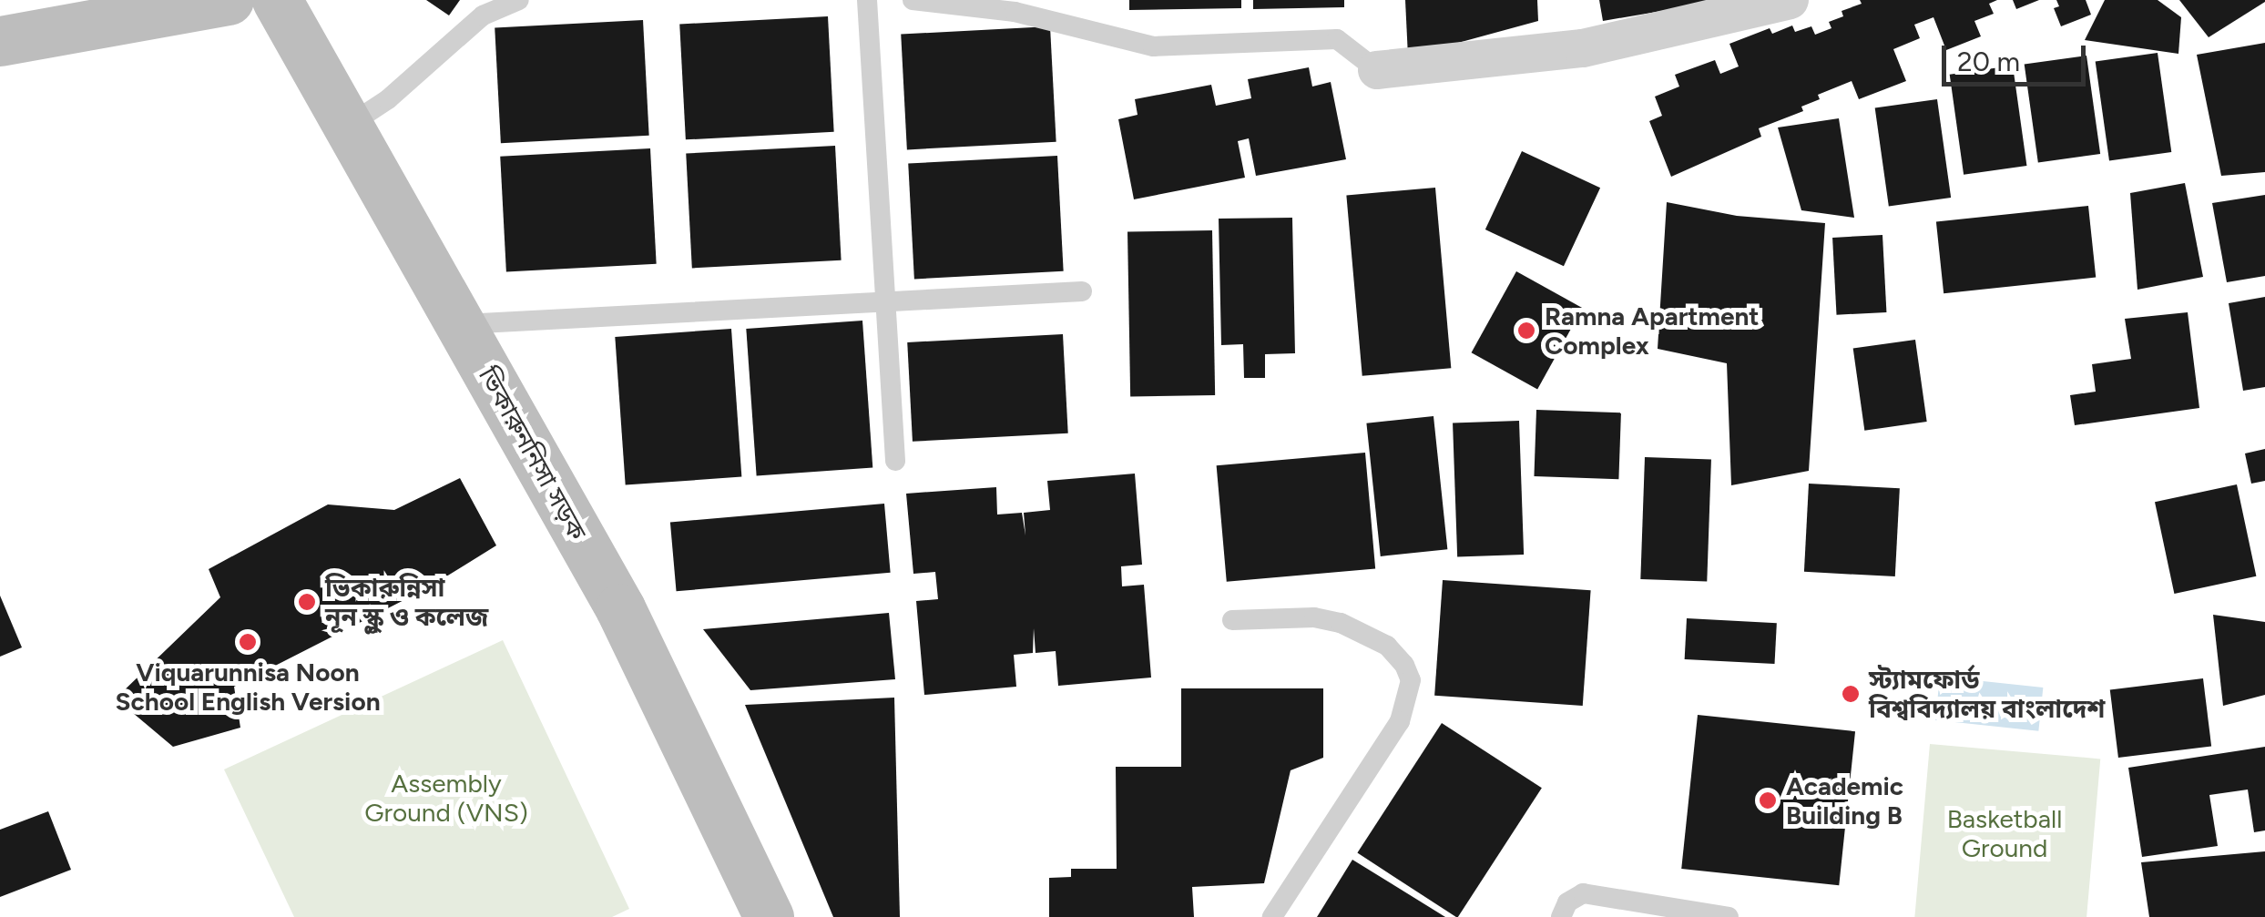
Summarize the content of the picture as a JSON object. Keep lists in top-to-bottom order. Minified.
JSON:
{"streets":{"street":["ভিকারুননিসা সড়ক"]},"parks":["Assembly Ground (VNS)","Basketball Ground"],"places":["Ramna Apartment Complex","ভিকারুন্নিসা নূন স্কুল ও কলেজ","Viquarunnisa Noon School English Version","স্ট্যামফোর্ড বিশ্ববিদ্যালয় বাংলাদেশ","Academic Building B"],"scale_bar":"20 m"}
